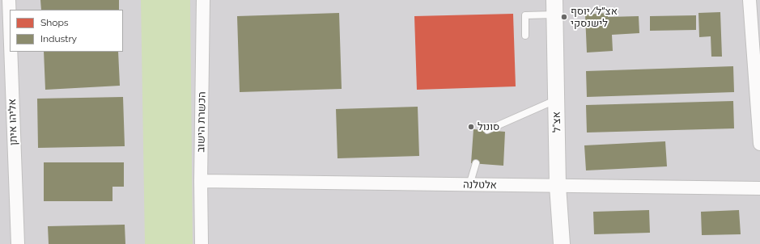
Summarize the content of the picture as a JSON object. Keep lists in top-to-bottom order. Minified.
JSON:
{"streets":{"street":["אליהו איתן","הכשרת הישוב","אצ\"ל","אלטלנה"]},"crossings":[["הכשרת הישוב","אלטלנה"],["אצ\"ל","אלטלנה"]],"places":["אצ״ל/יוסף לישנסקי","סונול"],"legend":["Shops","Industry"]}
